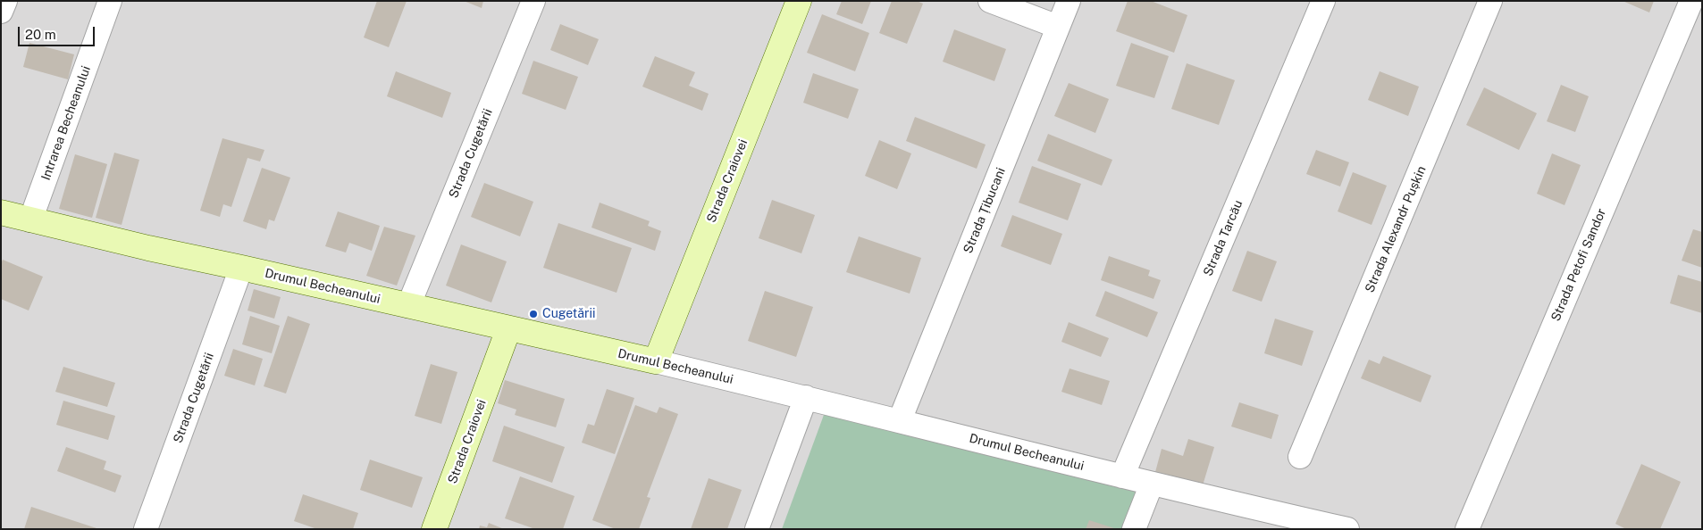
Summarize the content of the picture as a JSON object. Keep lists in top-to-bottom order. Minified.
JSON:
{"streets":{"street":["Intrarea Becheanului","Strada Cugetării","Strada Craiovei","Strada Țibucani","Strada Alexandr Pușkin","Strada Tarcău","Strada Petofi Sandor","Drumul Becheanului"]},"crossings":[["Intrarea Becheanului","Drumul Becheanului"],["Strada Cugetării","Drumul Becheanului"],["Strada Craiovei","Drumul Becheanului"],["Strada Țibucani","Drumul Becheanului"],["Strada Tarcău","Drumul Becheanului"]],"places":["Cugetării"],"scale_bar":"20 m"}
